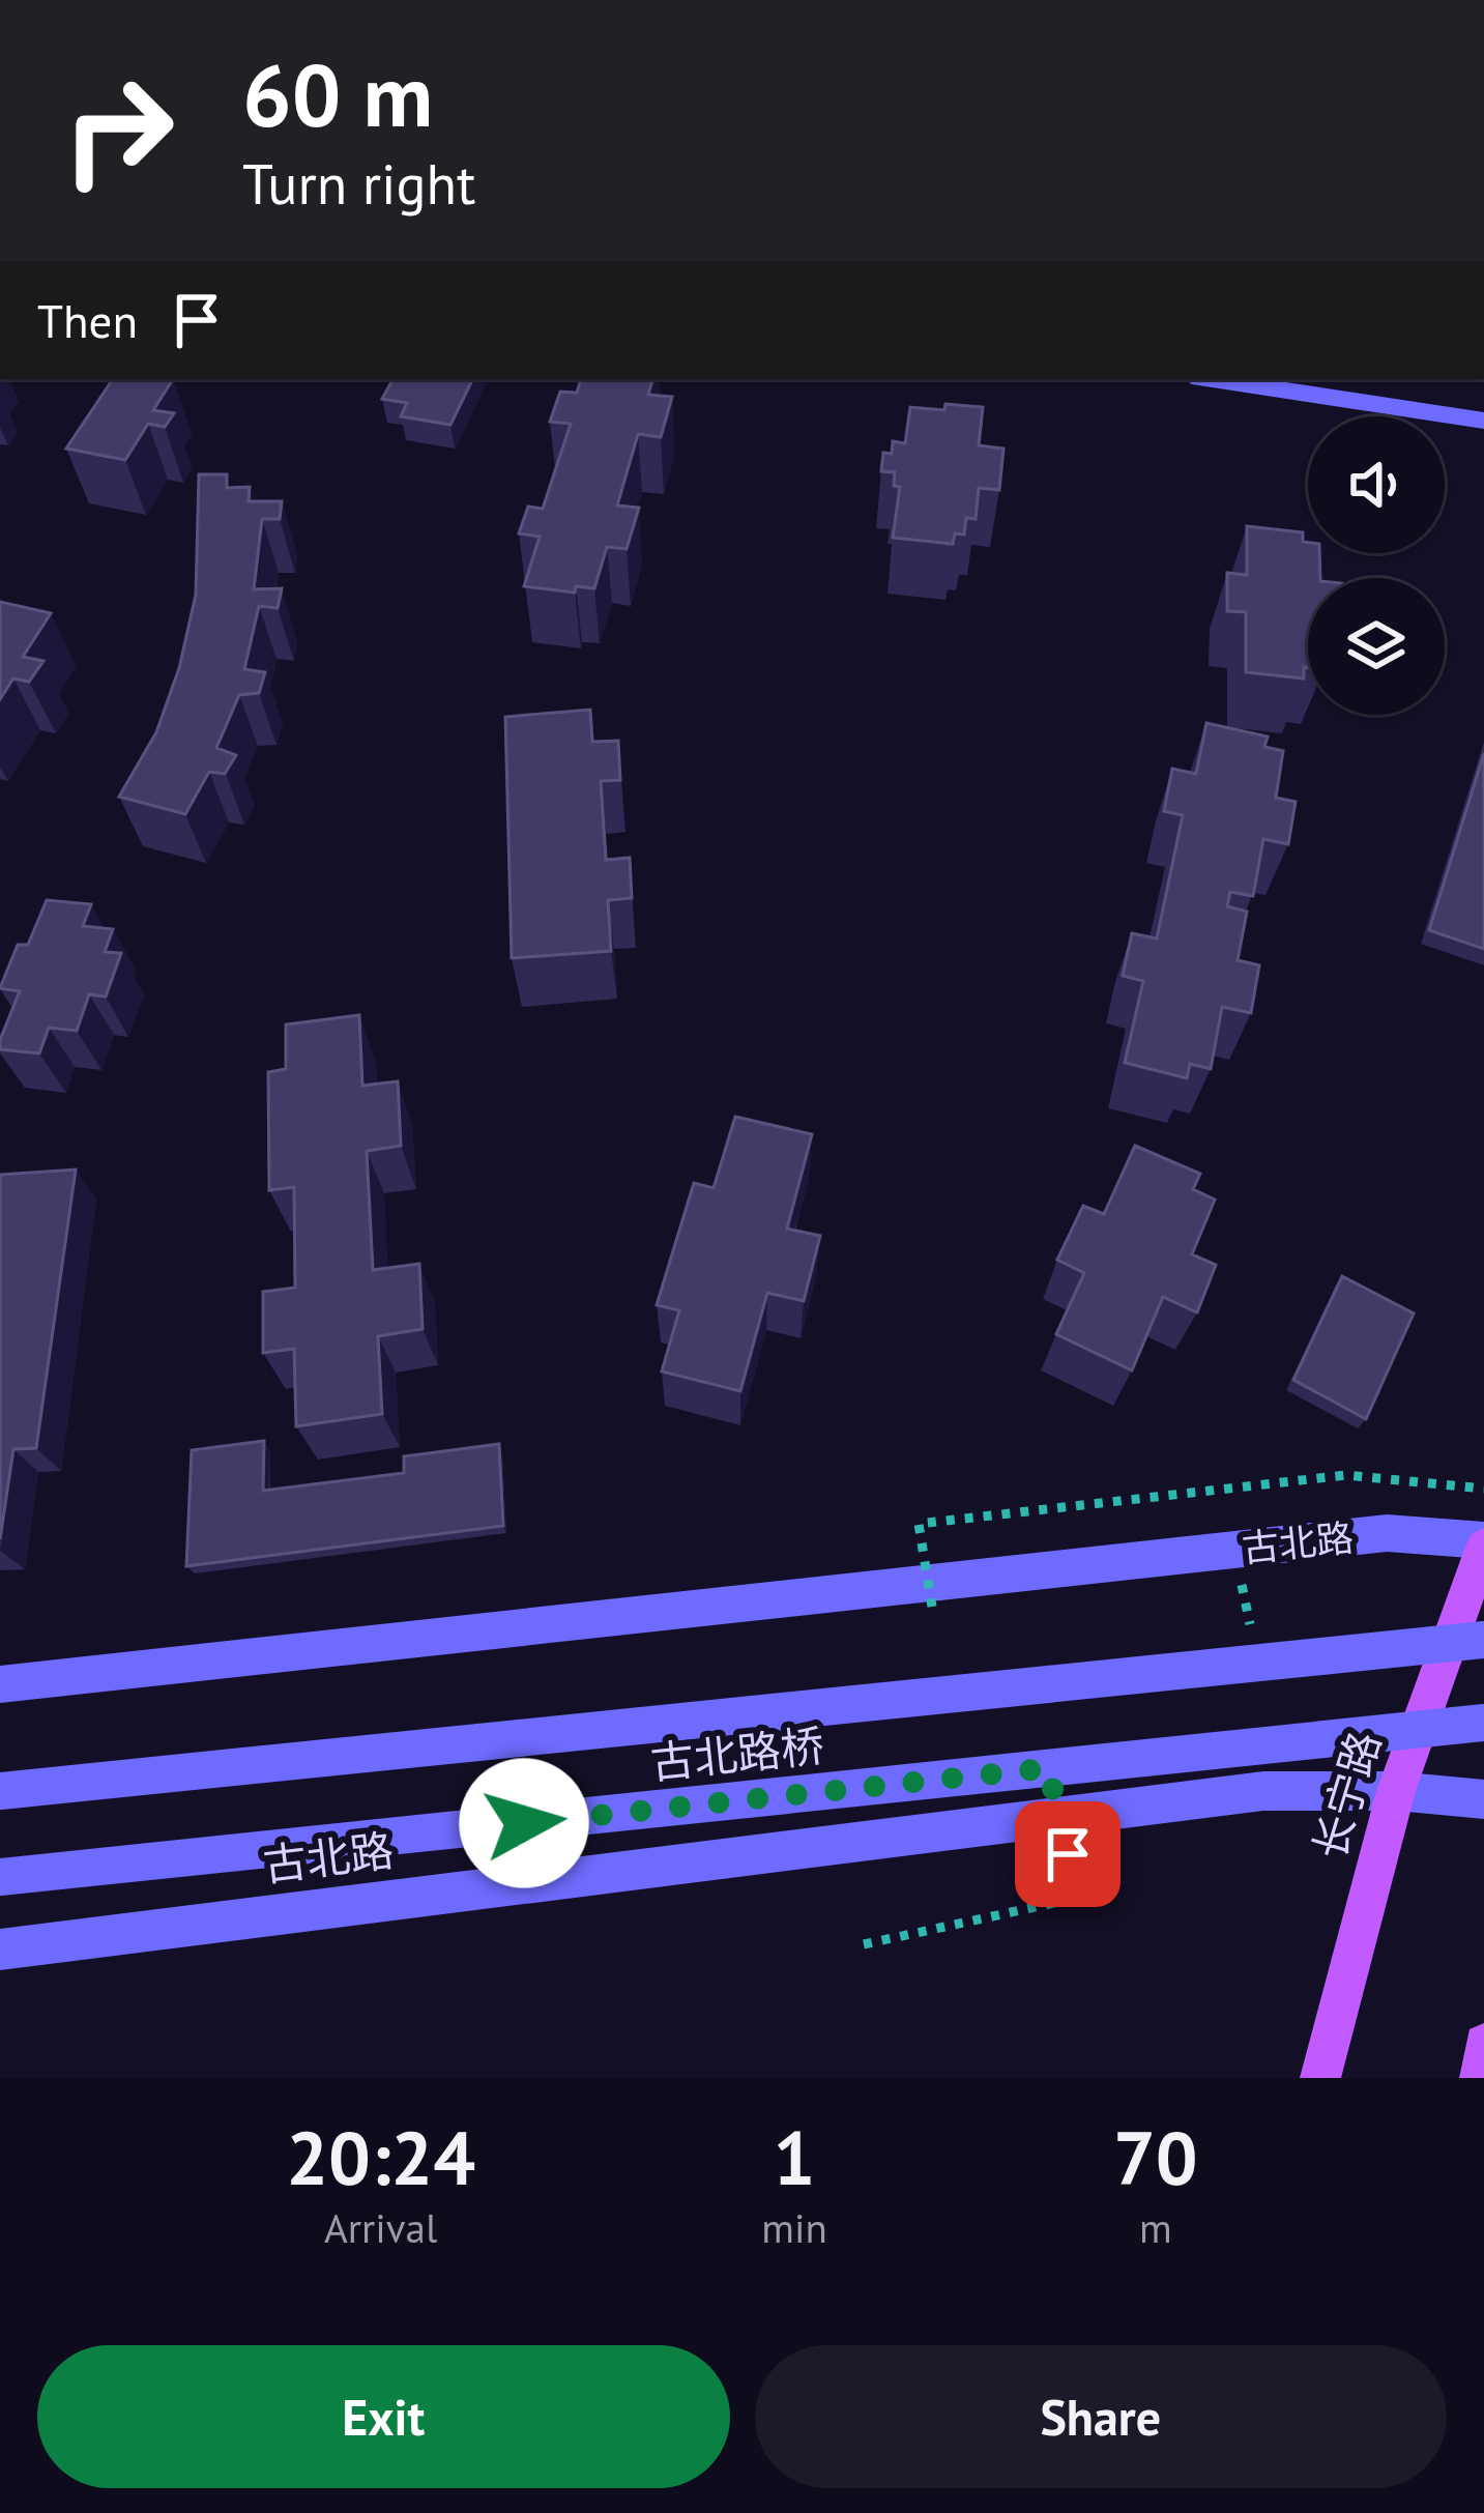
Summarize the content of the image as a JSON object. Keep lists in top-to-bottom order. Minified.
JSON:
{"streets":{"main road":["古北路","古北路桥","长宁路"]},"crossings":[["古北路","长宁路"]],"page":{"turn":["60 m","Turn right"],"then":"Then","eta":["20:24","Arrival","1","min","70","m"],"buttons":["Exit","Share"]}}
